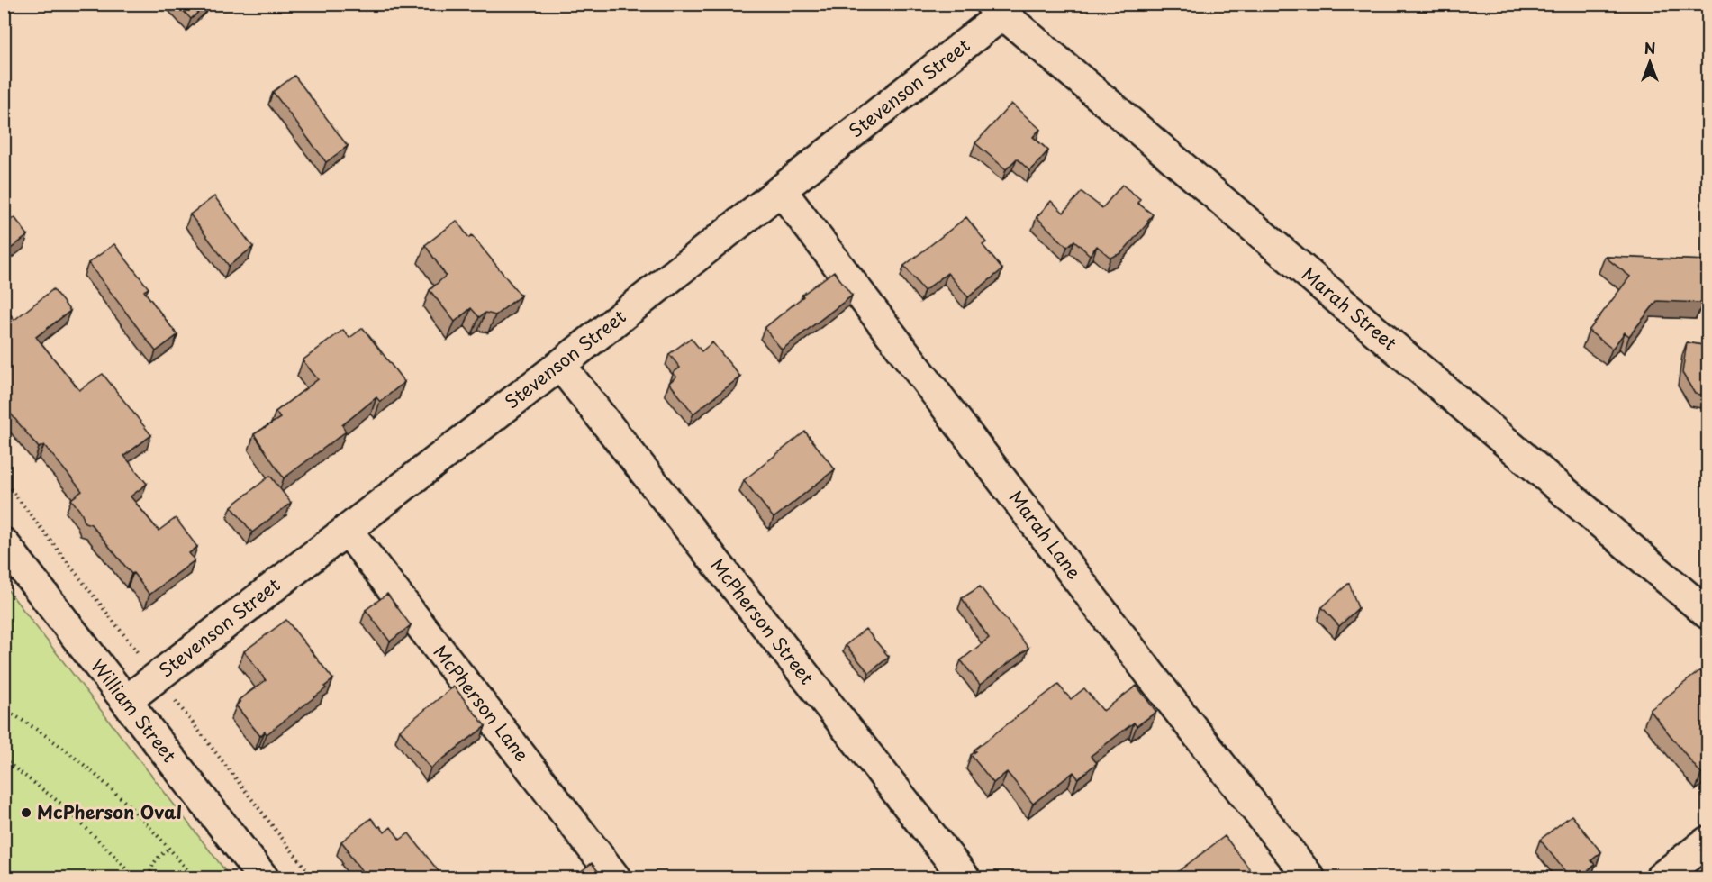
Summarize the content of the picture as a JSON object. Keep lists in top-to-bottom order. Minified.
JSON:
{"streets":{"street":["Stevenson Street","Marah Street","Marah Lane","McPherson Street","McPherson Lane","William Street"]},"crossings":[["Stevenson Street","Marah Street"],["Stevenson Street","Marah Lane"],["Stevenson Street","McPherson Street"],["Stevenson Street","McPherson Lane"],["Stevenson Street","William Street"]],"places":["McPherson Oval"],"north":"top"}
